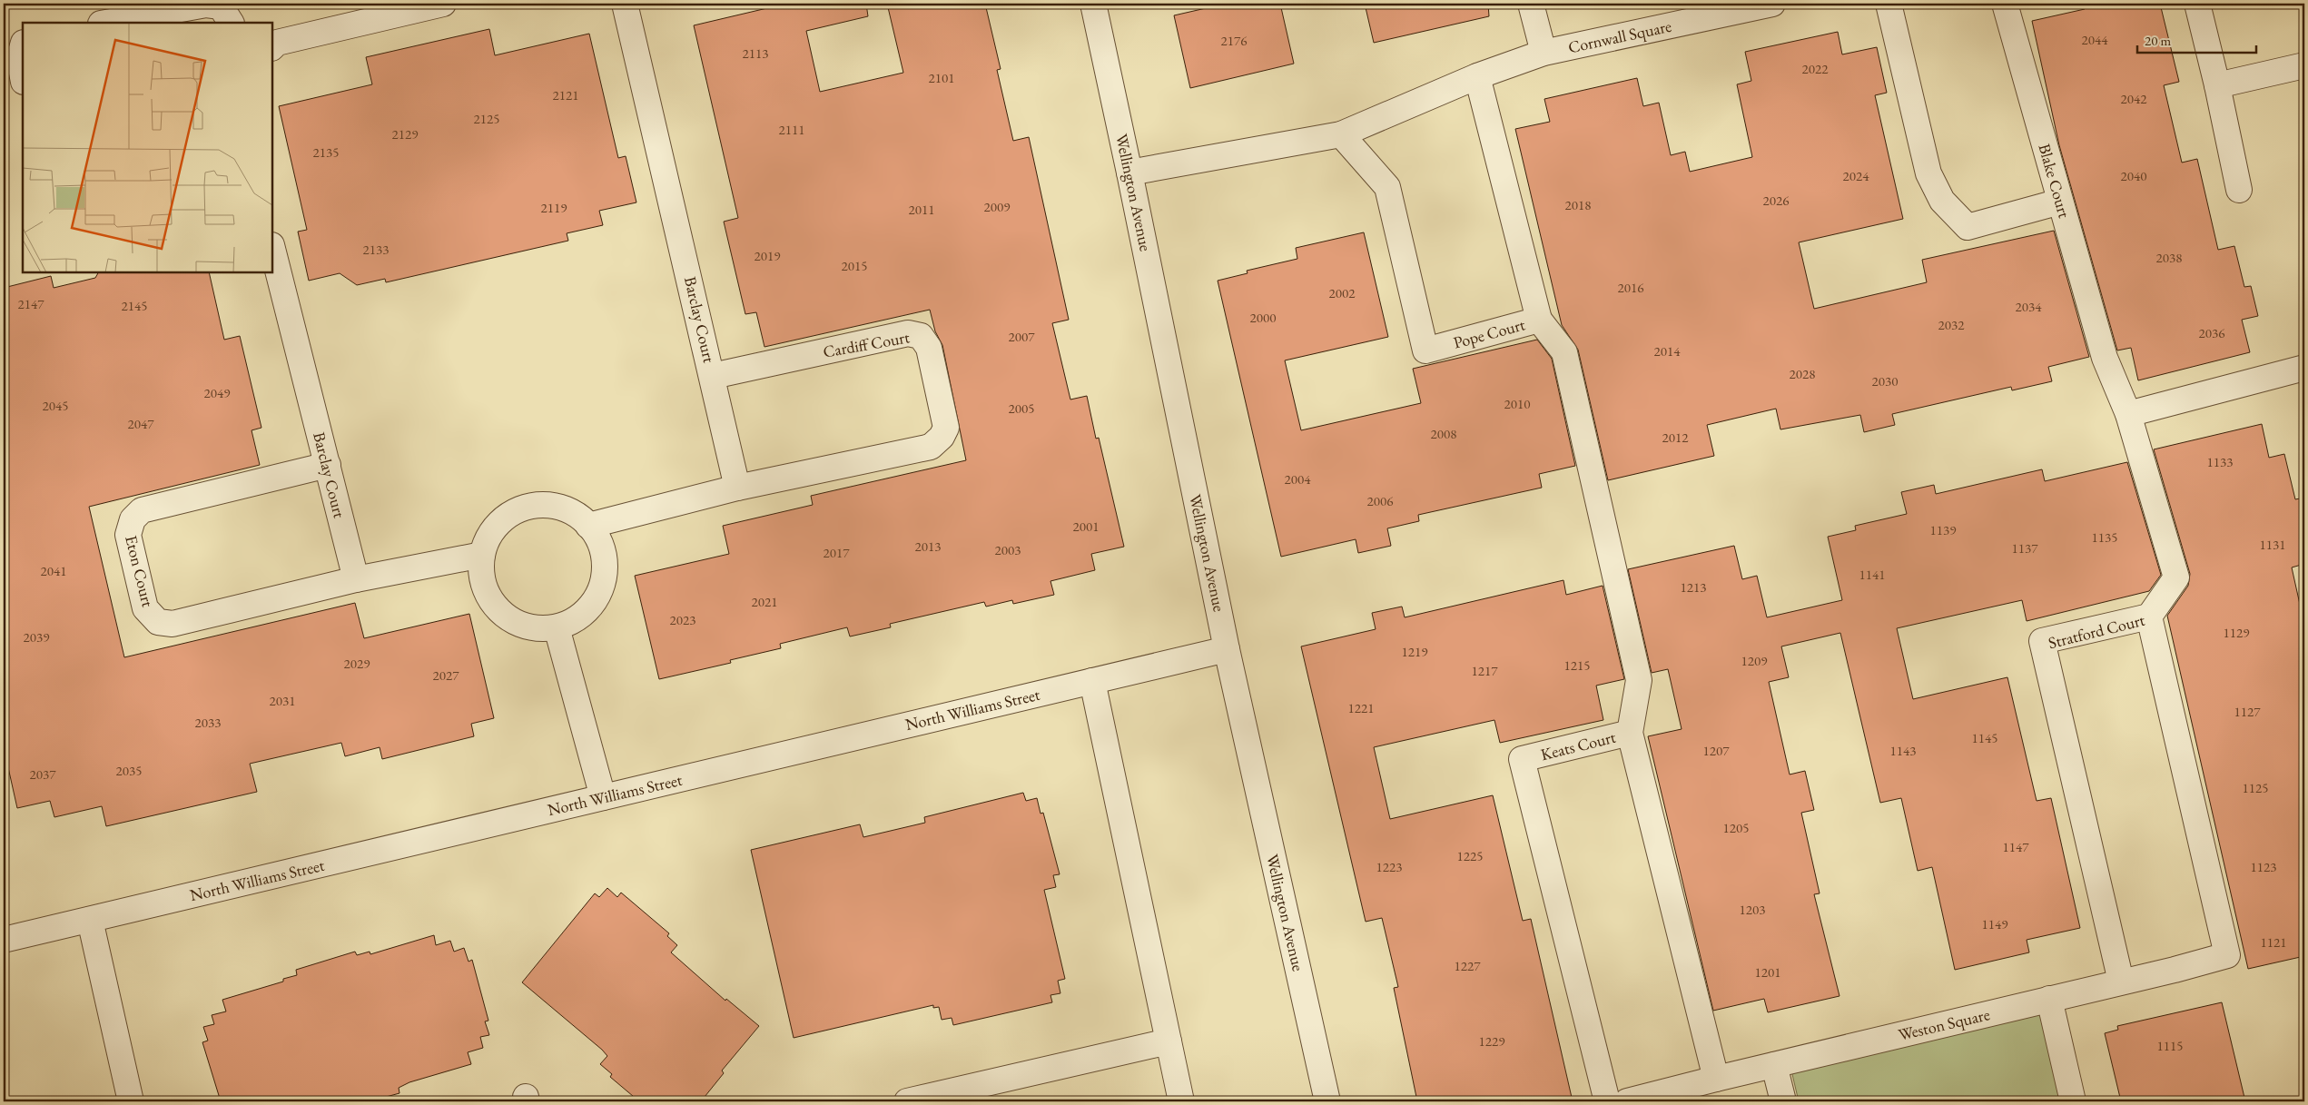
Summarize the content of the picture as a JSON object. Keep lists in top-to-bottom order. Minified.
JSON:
{"streets":{"street":["Cornwall Square","Blake Court","Wellington Avenue","Barclay Court","Pope Court","Cardiff Court","Eton Court","Stratford Court","North Williams Street","Keats Court","Weston Square"]},"crossings":[["Blake Court","Stratford Court"],["Wellington Avenue","North Williams Street"],["Barclay Court","Cardiff Court"],["Barclay Court","Eton Court"],["Stratford Court","Weston Square"]],"house_numbers":["2044","2176","2113","2022","2101","2121","2042","2125","2111","2129","2135","2024","2040","2026","2018","2009","2119","2011","2133","2019","2038","2015","2016","2002","2147","2145","2034","2000","2032","2036","2007","2014","2028","2030","2049","2010","2045","2005","2047","2008","2012","1133","2004","2006","2001","1139","1135","1131","2013","1137","2003","2017","2041","1141","1213","2021","2023","1129","2039","1219","1209","2029","1215","1217","2027","2031","1221","1127","2033","1145","1207","1143","2035","2037","1125","1205","1147","1225","1223","1123","1203","1149","1121","1227","1201","1229","1115"],"scale_bar":"20 m"}
